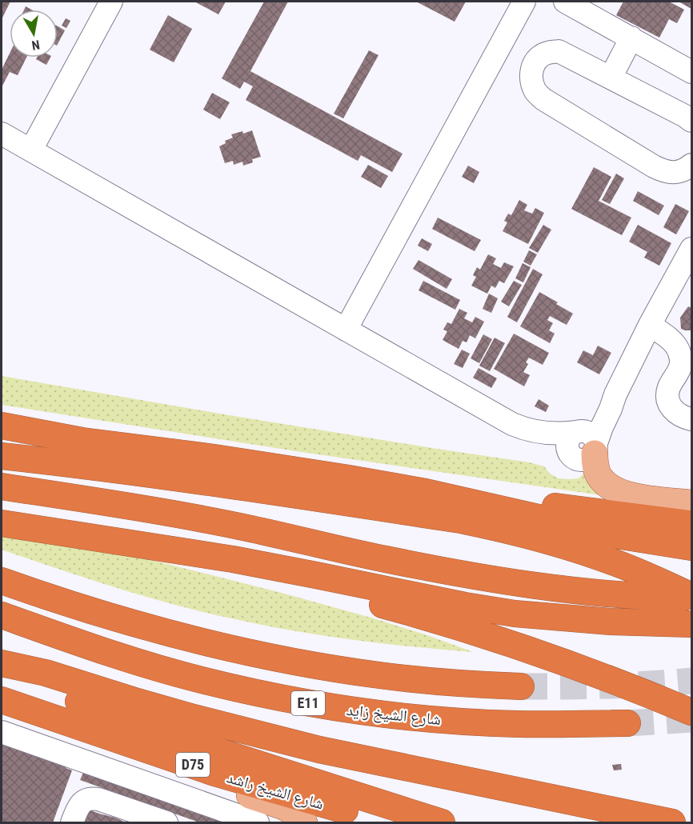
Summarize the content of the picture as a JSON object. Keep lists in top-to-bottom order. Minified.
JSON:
{"streets":{"highway":["E11","شارع الشيخ زايد","D75","شارع الشيخ راشد"]},"north":"bottom"}
